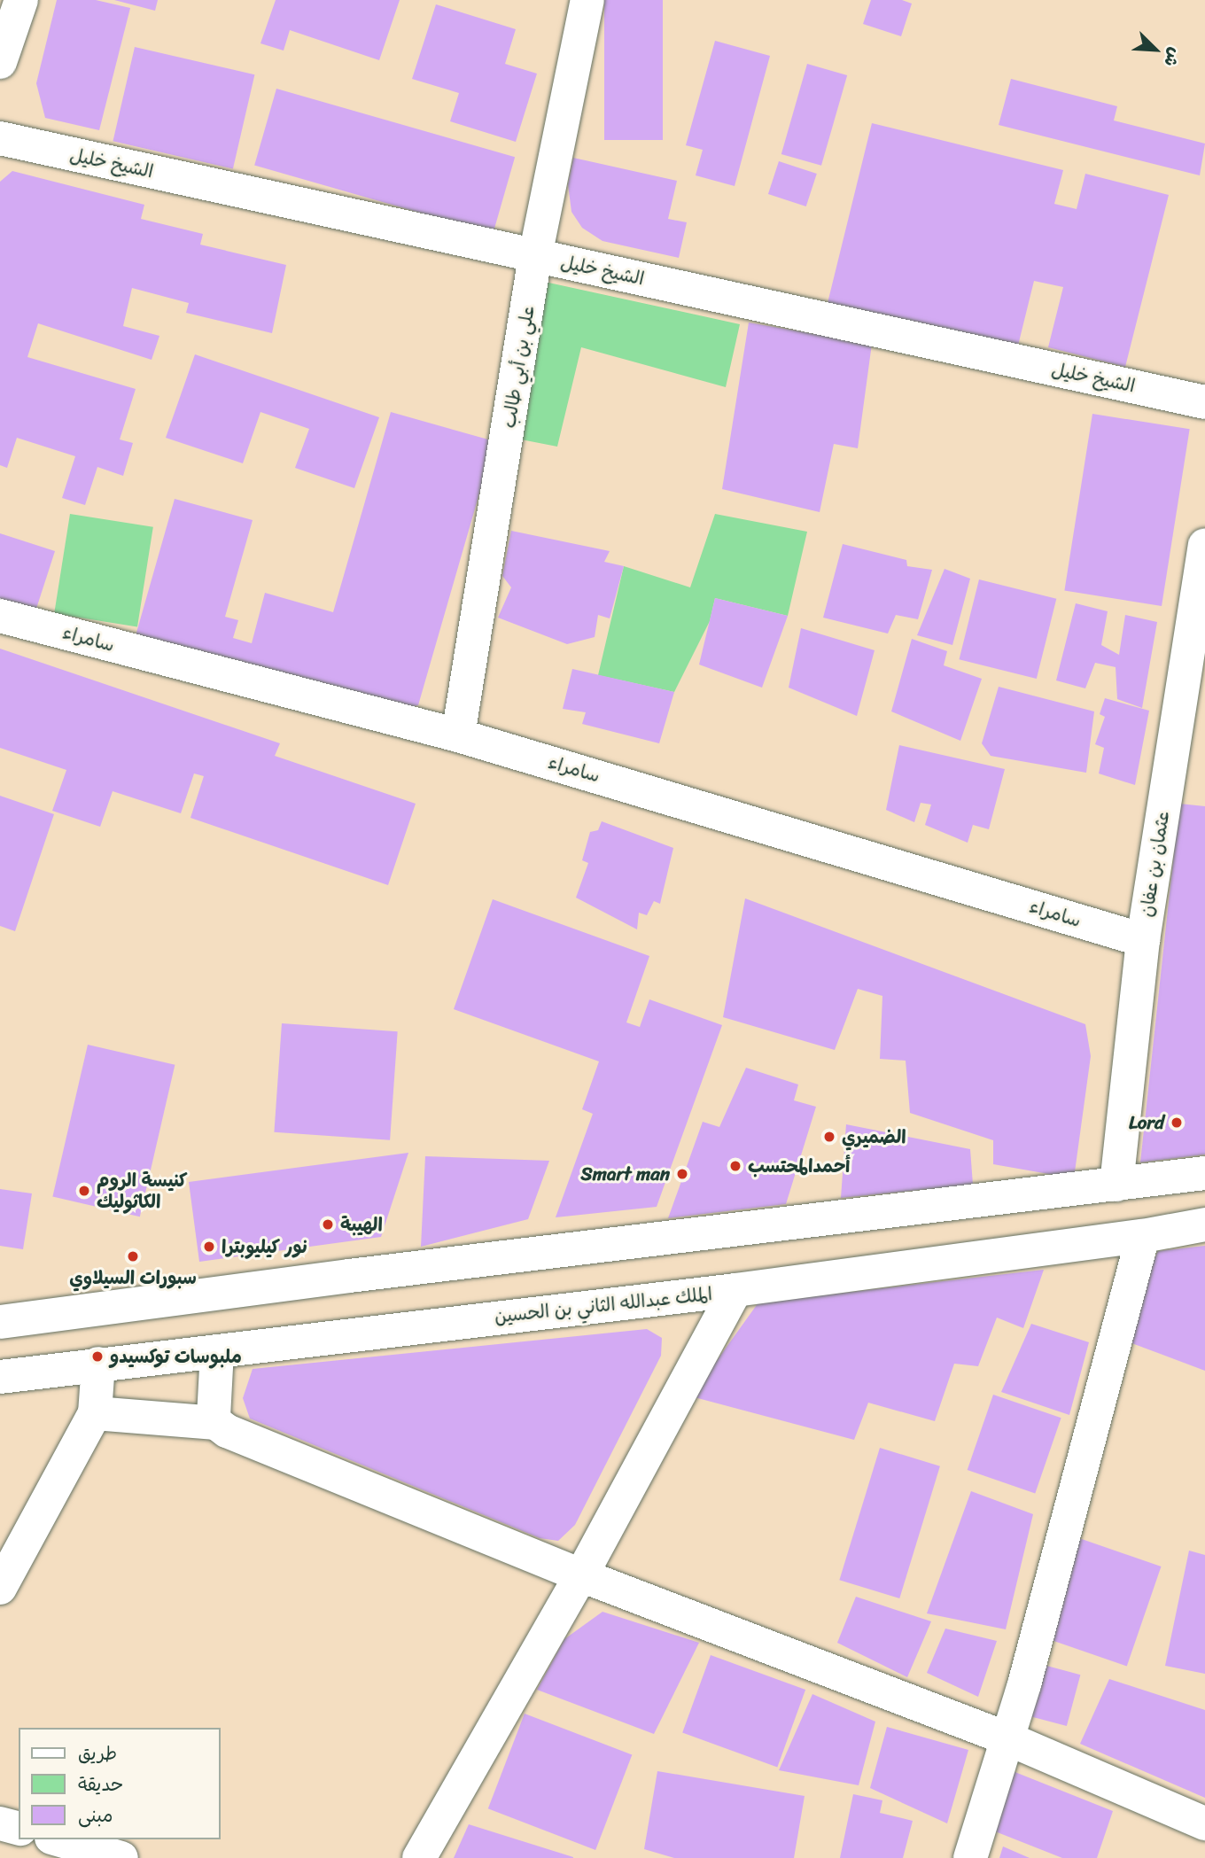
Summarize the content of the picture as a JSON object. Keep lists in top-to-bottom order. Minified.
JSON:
{"streets":{"street":["الشيخ خليل","علي بن أبي طالب","سامراء","عثمان بن عفان","الملك عبدالله الثاني بن الحسين"]},"crossings":[["الشيخ خليل","علي بن أبي طالب"],["علي بن أبي طالب","سامراء"],["سامراء","عثمان بن عفان"]],"places":["Lord","الضميري","أحمدالمحتسب","Smart man","كنيسة الروم الكاثوليك","الهيبة","نور كيليوبترا","سبورات السيلاوي","ملبوسات توكسيدو"],"legend":["طريق","حديقة","مبنى"],"north":"bottom right"}
